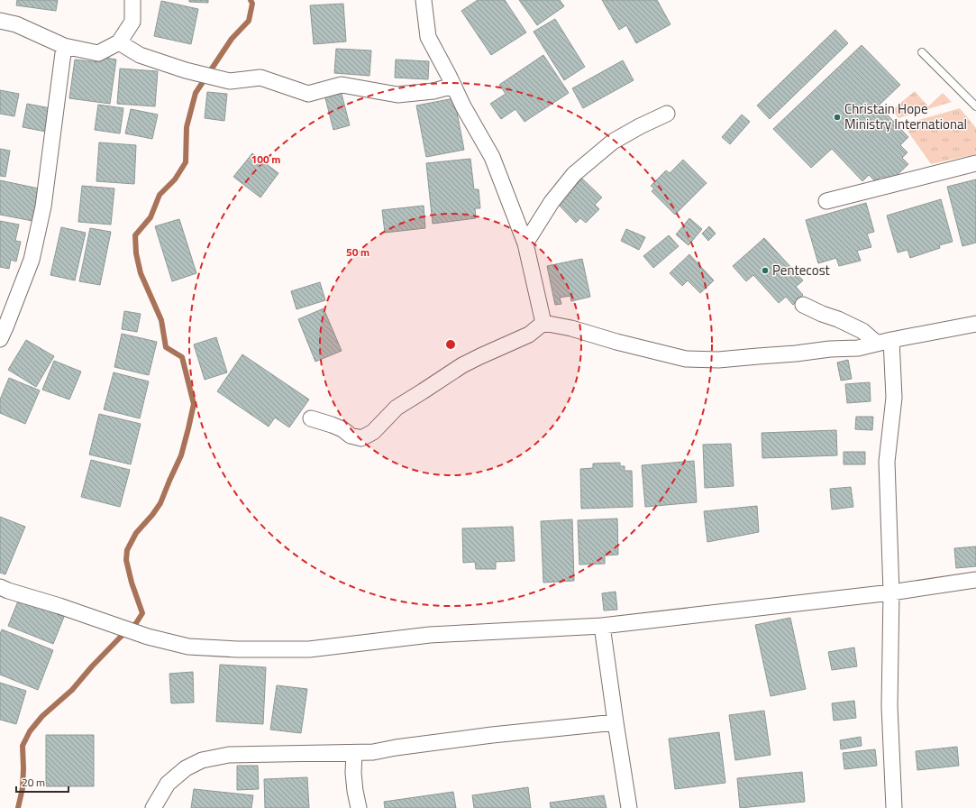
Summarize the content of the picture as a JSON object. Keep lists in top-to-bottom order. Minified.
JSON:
{"places":["Christain Hope Ministry International","Pentecost"],"scale_bar":"20 m","rings":["100 m","50 m"]}
